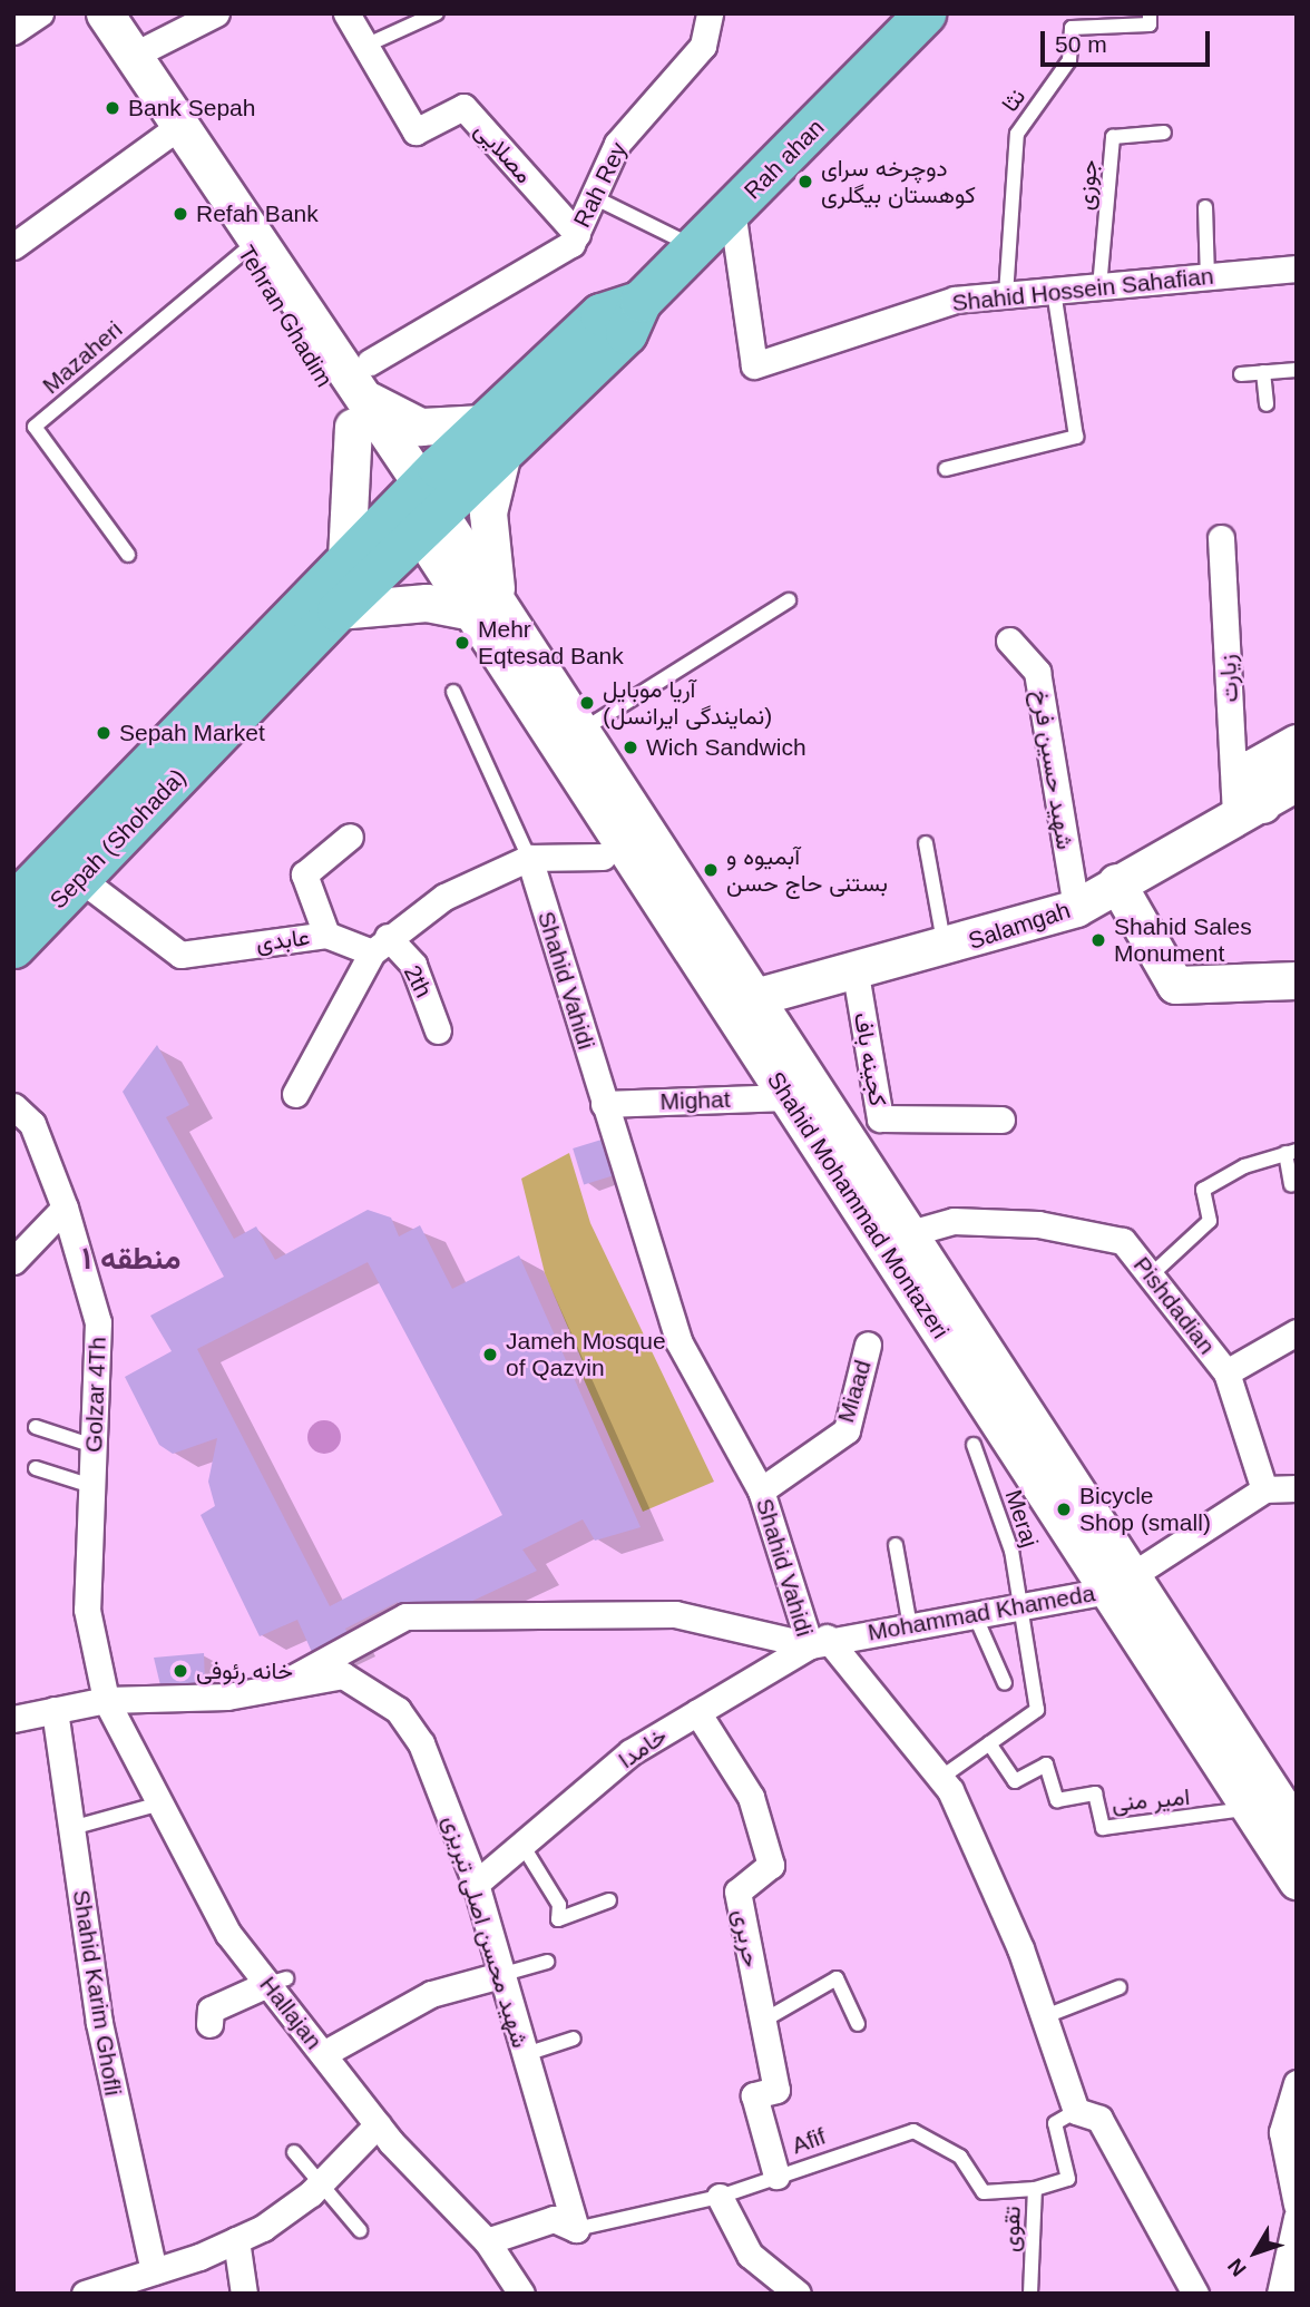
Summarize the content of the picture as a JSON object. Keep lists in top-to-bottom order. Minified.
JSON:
{"streets":{"main road":["Rah ahan","Tehran Ghadim","Sepah (Shohada)","Salamgah","Shahid Mohammad Montazeri"],"street":["مصلایی","Rah Rey","Shahid Hossein Sahafian","زیارت","شهید حسین فرخ","عابدی","Shahid Vahidi","2th","کجینه باف","Mighat","Pishdadian","Miaad","Golzar 4Th","Mohammad Khameda","خامدا","شهید محسن اصلی تبریزی","حریری","Shahid Karim Ghofli","Hallajan"],"lane":["نثا","جوزی","Mazaheri","Meraj","امیر منی","Afif","تقوی"]},"crossings":[["نثا","Shahid Hossein Sahafian"],["مصلایی","Rah Rey"],["Rah ahan","Shahid Hossein Sahafian"],["Rah ahan","Tehran Ghadim"],["Rah ahan","Sepah (Shohada)"],["Rah ahan","Shahid Mohammad Montazeri"],["Rah Rey","Tehran Ghadim"],["جوزی","Shahid Hossein Sahafian"],["Tehran Ghadim","Mazaheri"],["Tehran Ghadim","Sepah (Shohada)"],["Tehran Ghadim","Shahid Mohammad Montazeri"],["زیارت","Salamgah"],["شهید حسین فرخ","Salamgah"],["Sepah (Shohada)","عابدی"],["Sepah (Shohada)","Shahid Mohammad Montazeri"],["Salamgah","کجینه باف"],["Salamgah","Shahid Mohammad Montazeri"],["عابدی","2th"],["Shahid Vahidi","Mighat"],["Shahid Vahidi","Miaad"],["Shahid Vahidi","Golzar 4Th"],["Shahid Vahidi","Mohammad Khameda"],["Shahid Vahidi","خامدا"],["Shahid Vahidi","شهید محسن اصلی تبریزی"],["Shahid Vahidi","Shahid Karim Ghofli"],["Shahid Vahidi","Hallajan"],["Mighat","Shahid Mohammad Montazeri"],["Shahid Mohammad Montazeri","Pishdadian"],["Shahid Mohammad Montazeri","Mohammad Khameda"],["Shahid Mohammad Montazeri","امیر منی"],["Golzar 4Th","Hallajan"],["Meraj","Mohammad Khameda"],["Mohammad Khameda","خامدا"],["خامدا","شهید محسن اصلی تبریزی"],["خامدا","حریری"],["شهید محسن اصلی تبریزی","Afif"],["حریری","Afif"],["Afif","تقوی"]],"districts":["منطقه ۱"],"places":["Bank Sepah","دوچرخه سرای کوهستان بیگلری","Refah Bank","Mehr Eqtesad Bank","آریا موبایل (نمایندگی ایرانسل)","Sepah Market","Wich Sandwich","آبمیوه و بستنی حاج حسن","Shahid Sales Monument","Jameh Mosque of Qazvin","Bicycle Shop (small)","خانه رئوفی"],"scale_bar":"50 m","north":"bottom left"}
